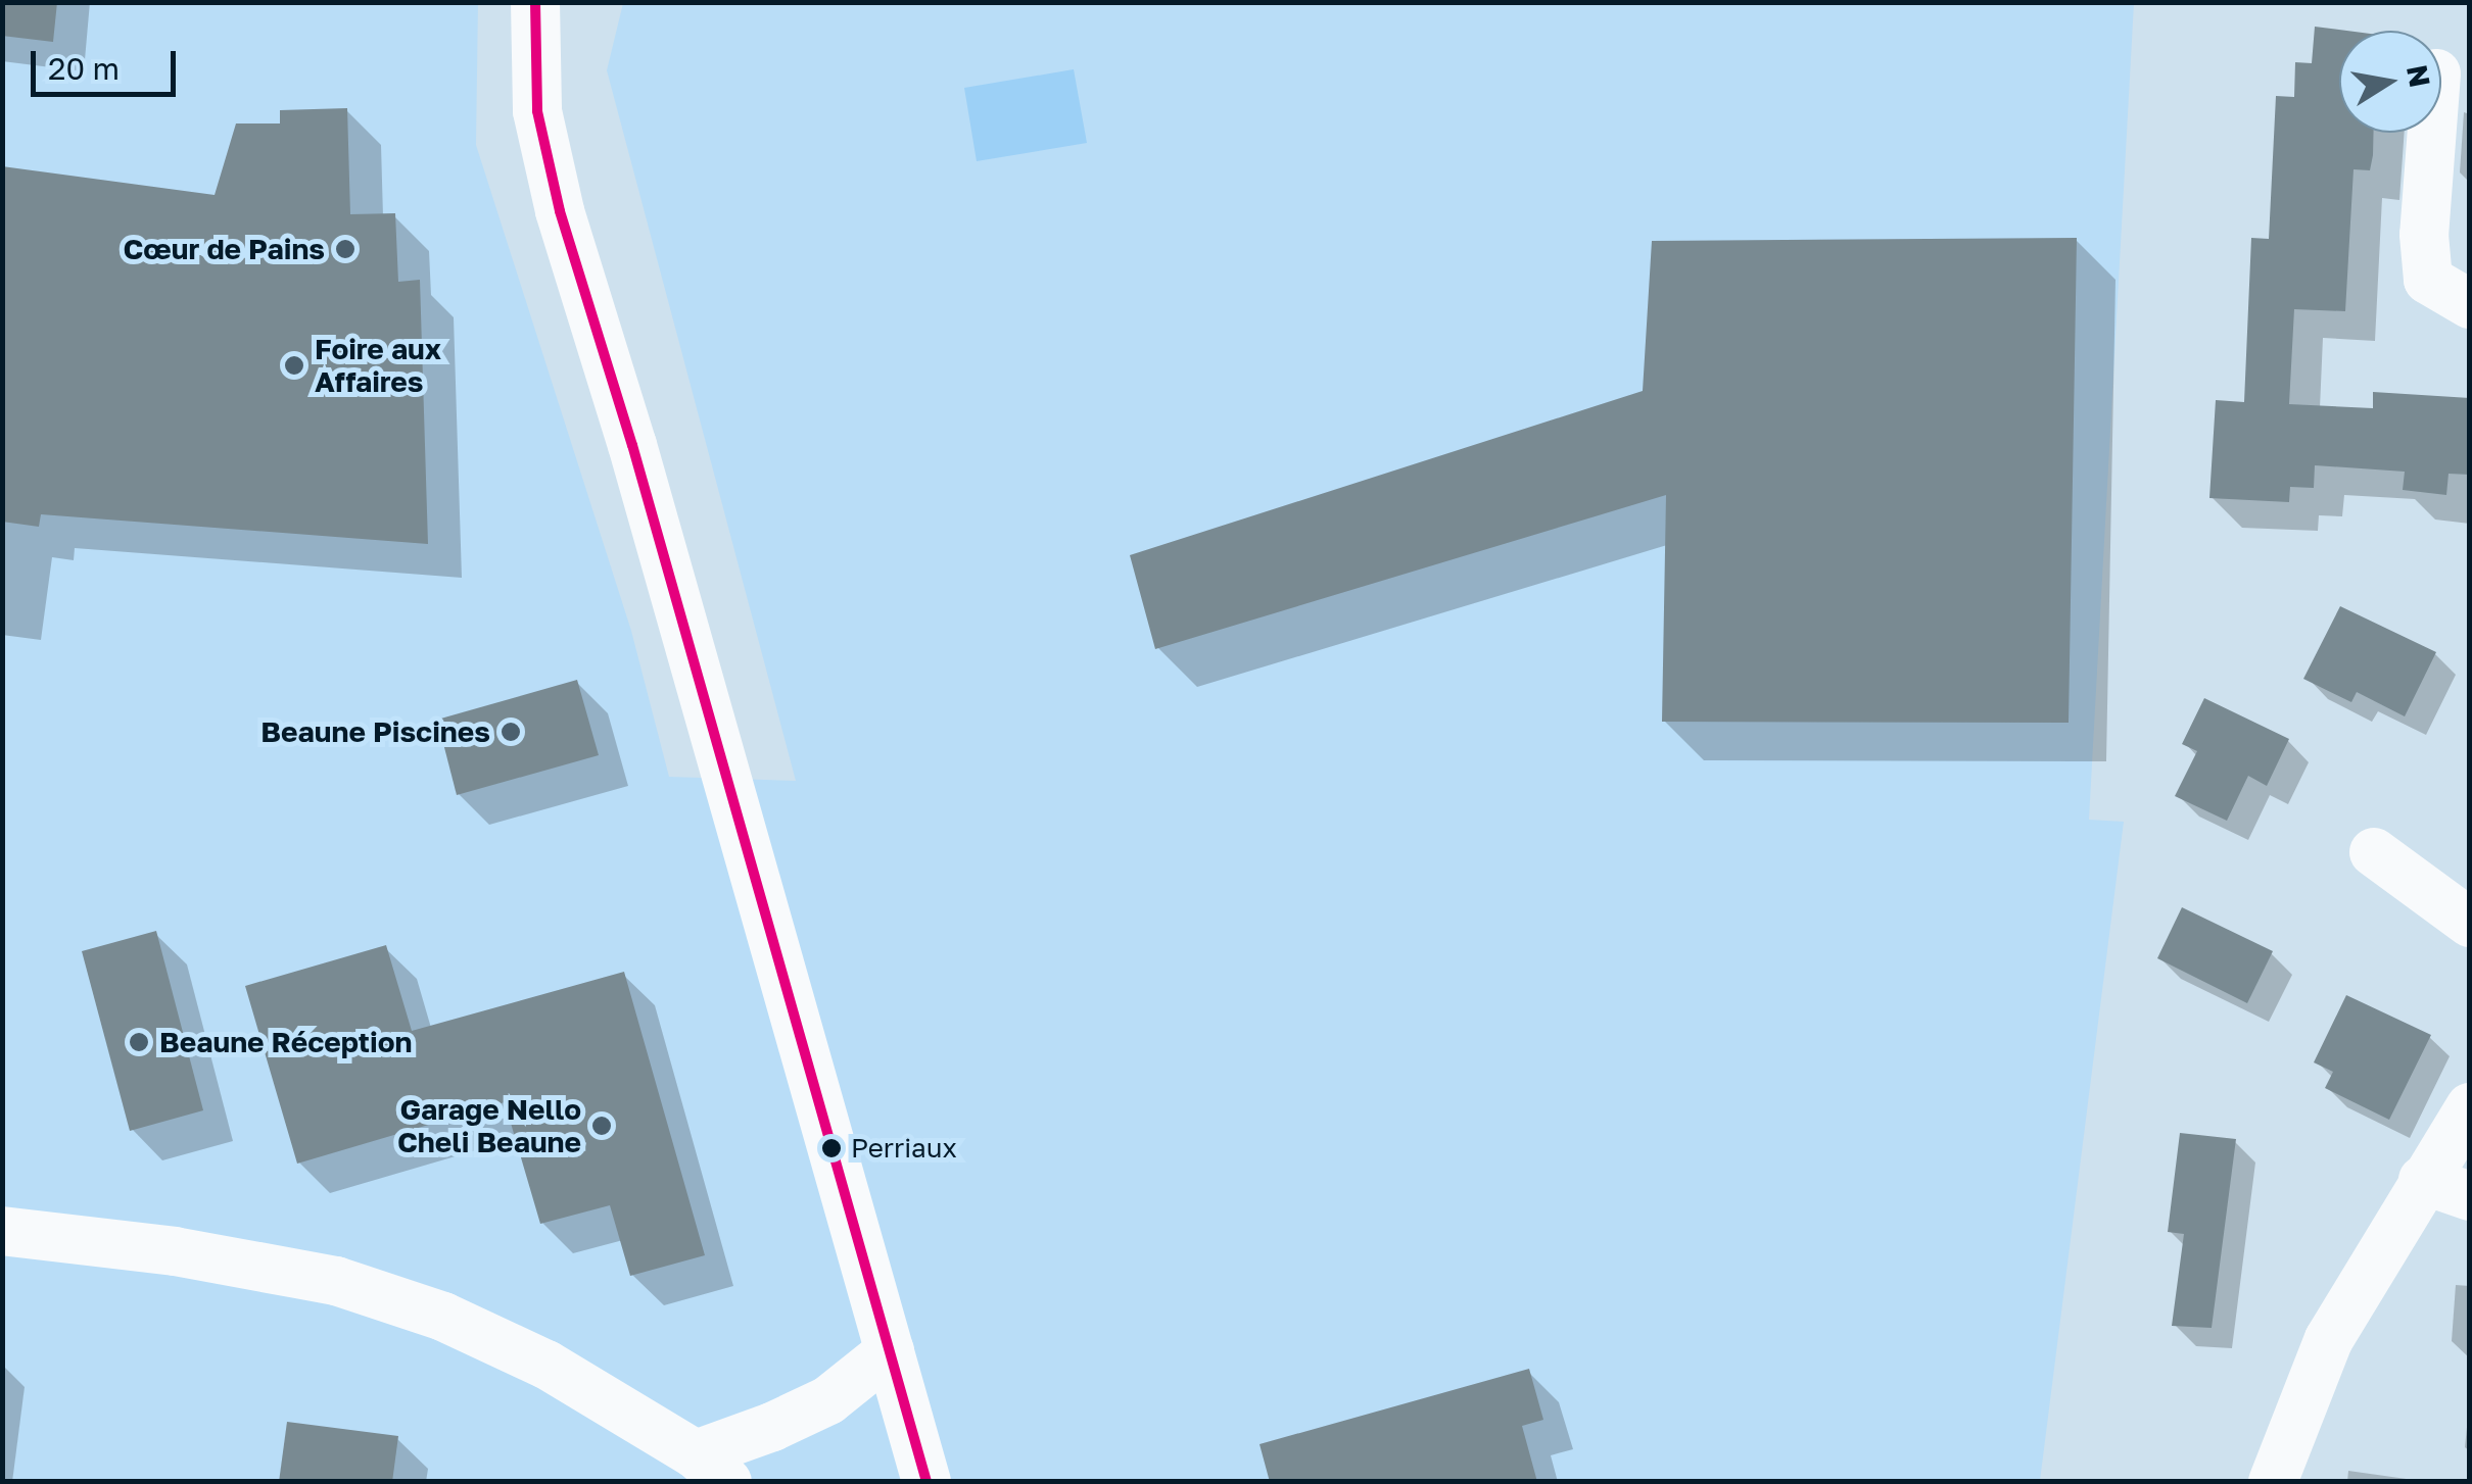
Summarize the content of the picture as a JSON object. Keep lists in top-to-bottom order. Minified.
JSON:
{"places":["Cœur de Pains","Foire aux Affaires","Beaune Piscines","Beaune Réception","Garage Nello Cheli Beaune","Perriaux"],"scale_bar":"20 m","north":"right"}
